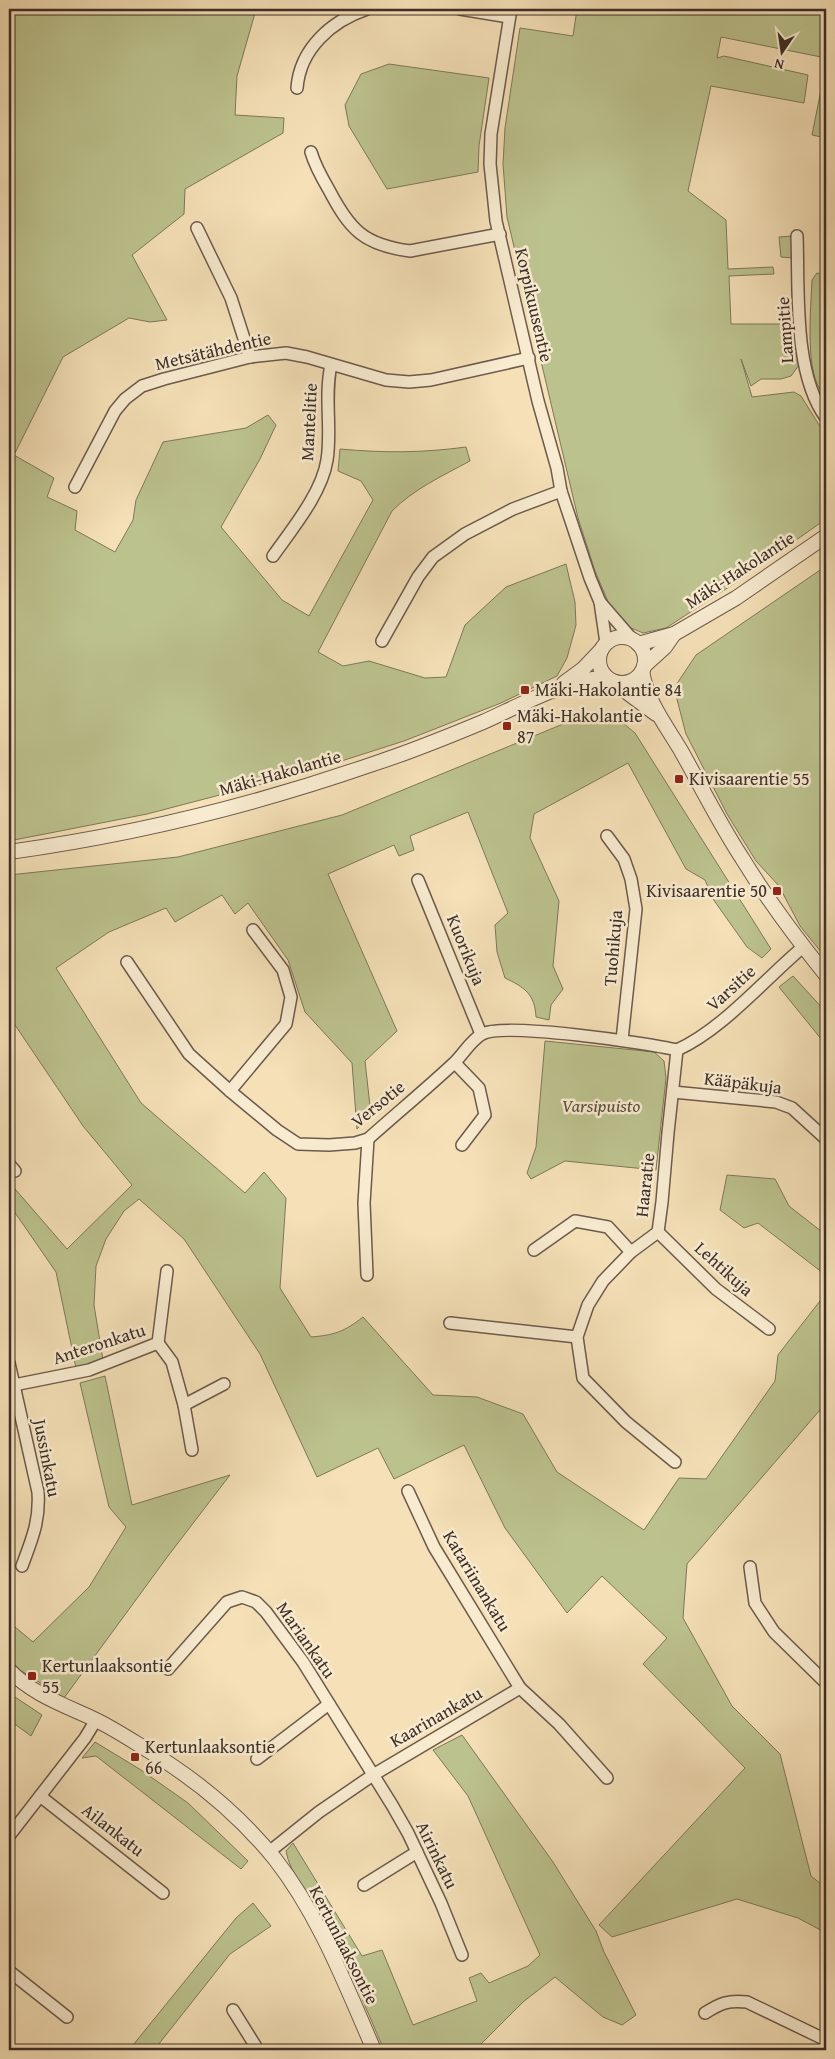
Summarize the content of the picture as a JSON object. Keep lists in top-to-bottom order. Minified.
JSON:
{"streets":{"street":["Korpikuusentie","Lampitie","Metsätähdentie","Mantelitie","Mäki-Hakolantie","Tuohikuja","Kuorikuja","Varsitie","Kääpäkuja","Versotie","Haaratie","Lehtikuja","Anteronkatu","Jussinkatu","Katariinankatu","Mariankatu","Kaarinankatu","Ailankatu","Airinkatu","Kertunlaaksontie"]},"crossings":[["Korpikuusentie","Metsätähdentie"],["Korpikuusentie","Mäki-Hakolantie"],["Metsätähdentie","Mantelitie"],["Kuorikuja","Versotie"],["Varsitie","Haaratie"],["Kääpäkuja","Haaratie"],["Haaratie","Lehtikuja"],["Anteronkatu","Jussinkatu"],["Katariinankatu","Kaarinankatu"],["Mariankatu","Kaarinankatu"],["Mariankatu","Airinkatu"],["Kaarinankatu","Airinkatu"],["Kaarinankatu","Kertunlaaksontie"]],"parks":["Varsipuisto"],"places":{"transit":["Mäki-Hakolantie 84","Mäki-Hakolantie 87","Kivisaarentie 55","Kivisaarentie 50","Kertunlaaksontie 55","Kertunlaaksontie 66"]},"north":"bottom"}
